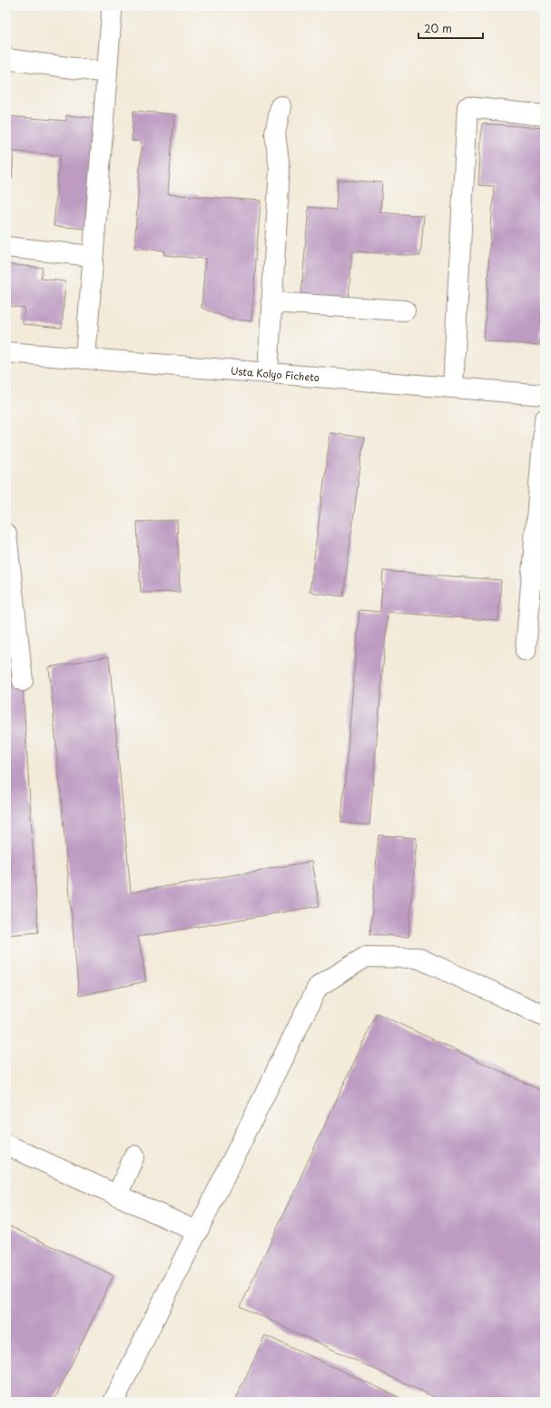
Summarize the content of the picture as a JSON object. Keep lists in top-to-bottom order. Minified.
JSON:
{"streets":{"street":["Usta Kolyo Ficheto"]},"scale_bar":"20 m"}
